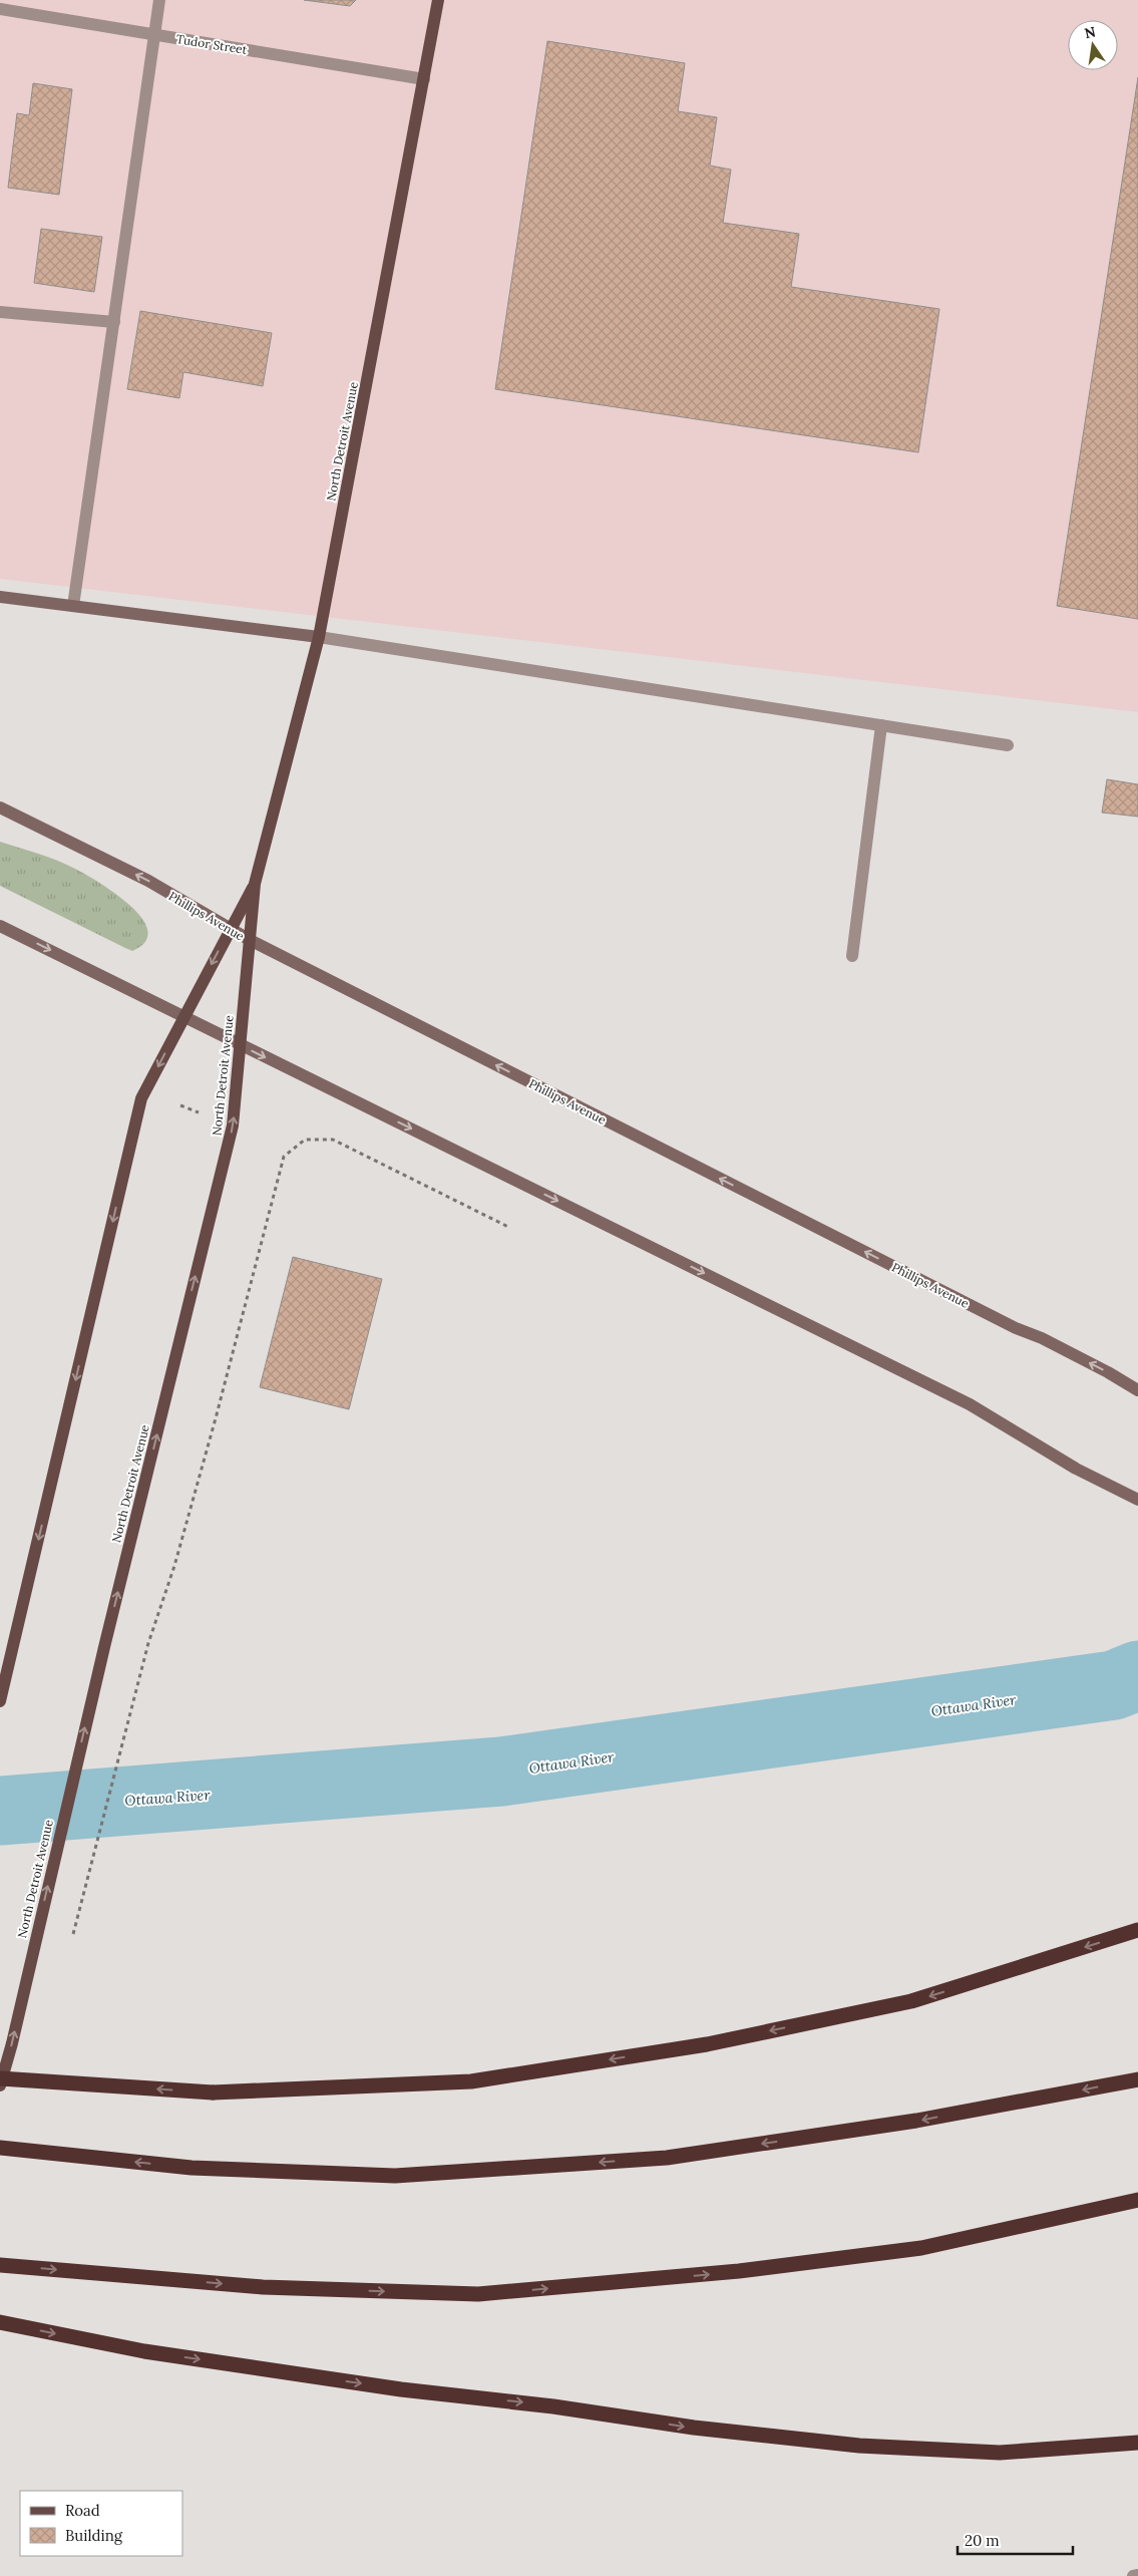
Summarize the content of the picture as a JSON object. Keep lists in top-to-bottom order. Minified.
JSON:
{"streets":{"main road":["North Detroit Avenue","Phillips Avenue"],"street":["Tudor Street"]},"crossings":[["Tudor Street","North Detroit Avenue"],["North Detroit Avenue","Phillips Avenue"]],"water":["Ottawa River"],"legend":["Road","Building"],"scale_bar":"20 m","north":"top"}
